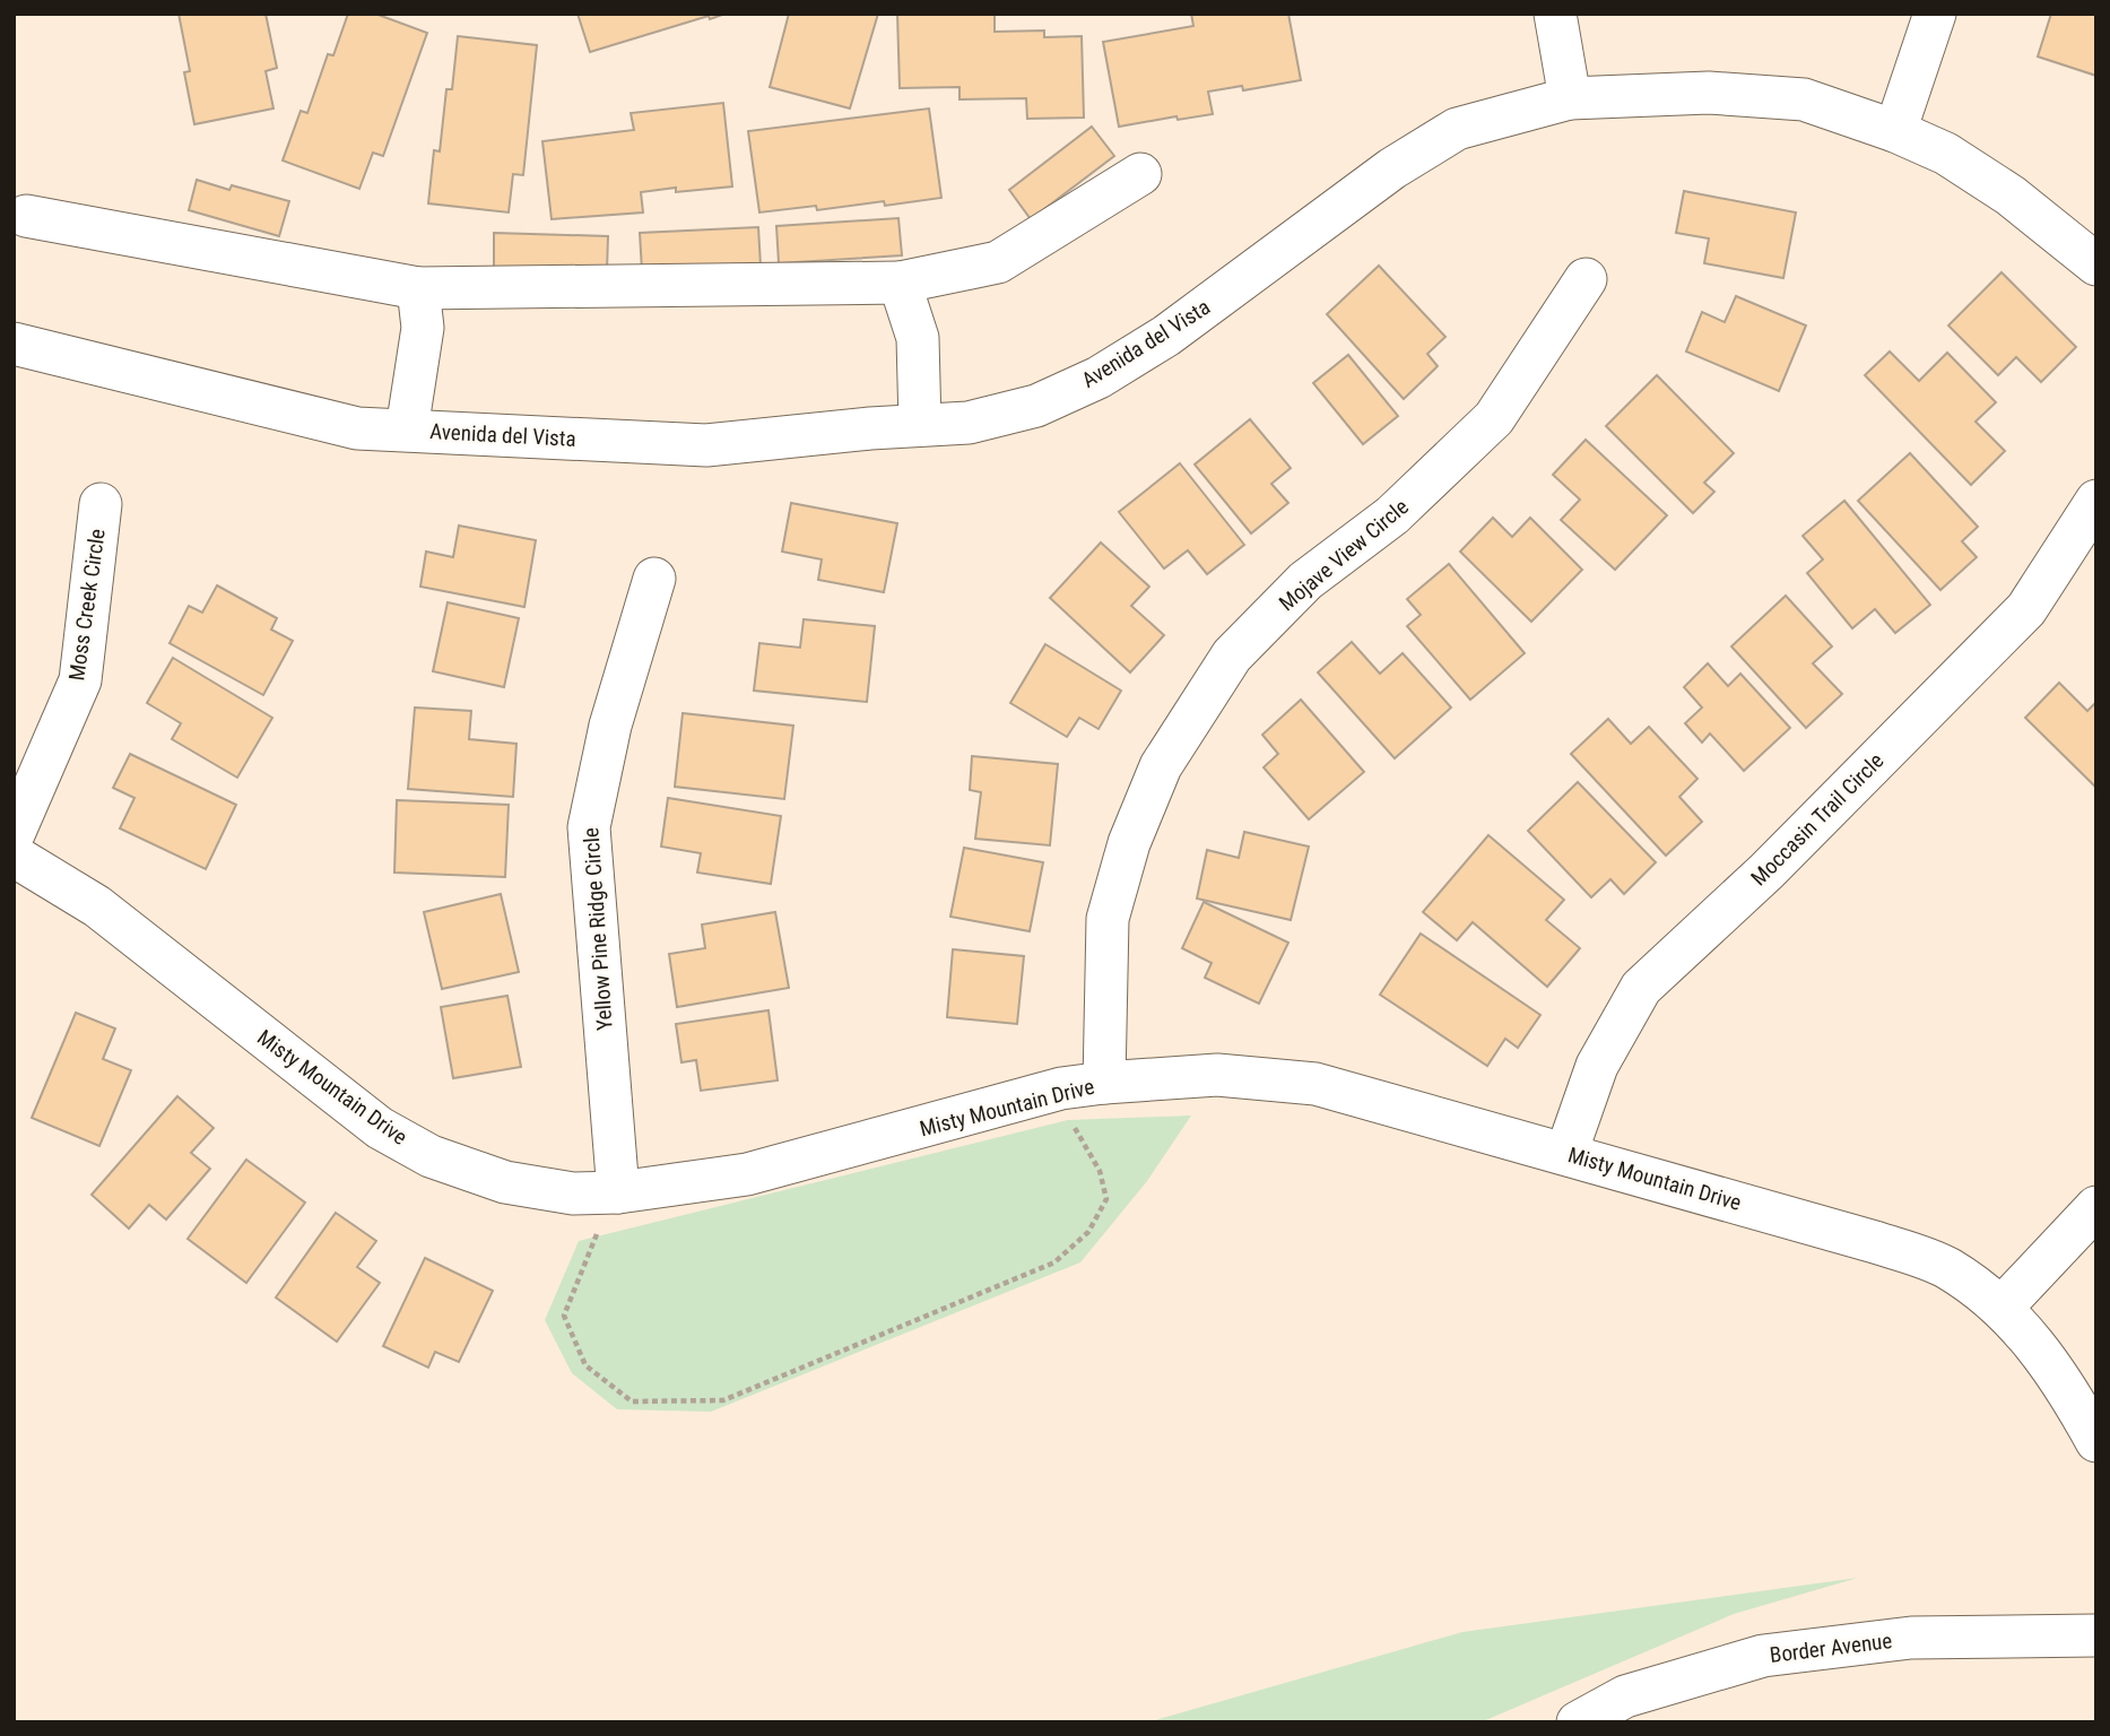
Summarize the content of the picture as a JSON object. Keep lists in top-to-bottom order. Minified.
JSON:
{"streets":{"street":["Avenida del Vista","Mojave View Circle","Moss Creek Circle","Moccasin Trail Circle","Yellow Pine Ridge Circle","Misty Mountain Drive","Border Avenue"]},"crossings":[["Mojave View Circle","Misty Mountain Drive"],["Moccasin Trail Circle","Misty Mountain Drive"],["Yellow Pine Ridge Circle","Misty Mountain Drive"]]}
